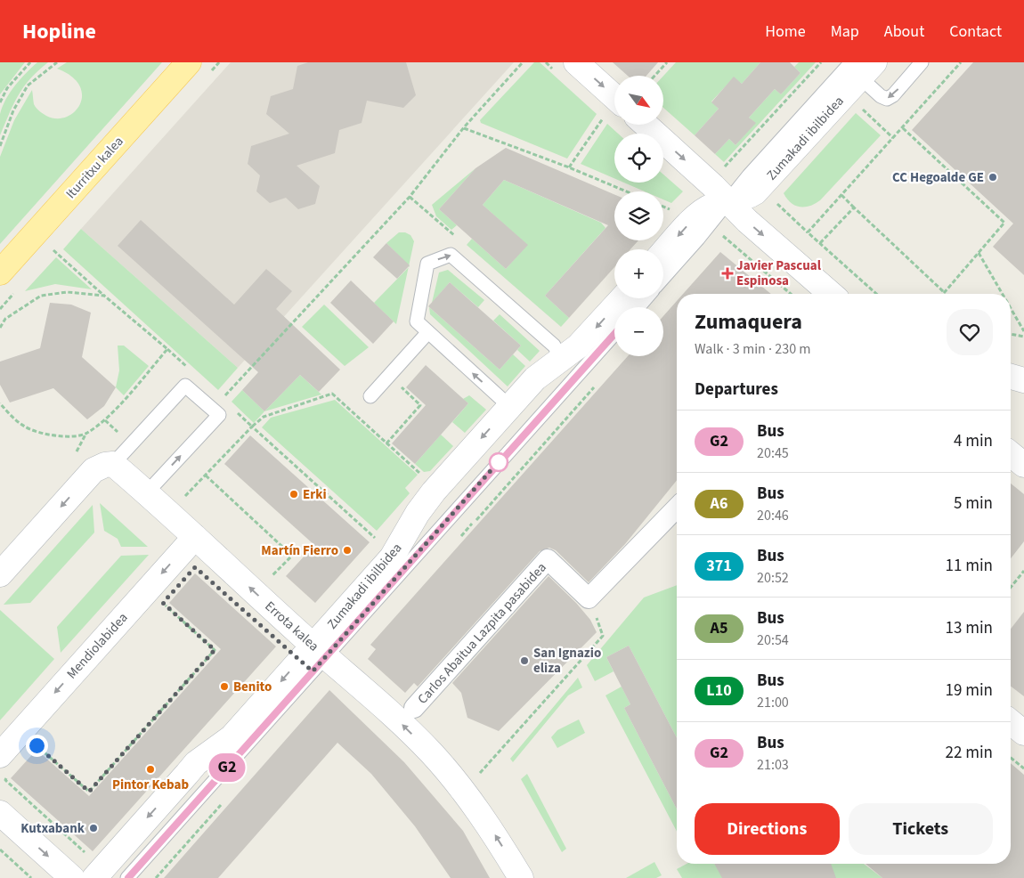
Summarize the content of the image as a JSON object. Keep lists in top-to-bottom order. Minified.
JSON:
{"streets":{"main road":["Iturritxu kalea"],"street":["Zumakadi ibilbidea","Errota kalea","Carlos Abaitua Lazpita pasabidea","Mendiolabidea"]},"crossings":[["Zumakadi ibilbidea","Errota kalea"],["Errota kalea","Mendiolabidea"]],"one_way":["Zumakadi ibilbidea","Errota kalea"],"places":{"other":["CC Hegoalde GE","Erki","Martín Fierro","San Ignazio eliza","Benito","Pintor Kebab","Kutxabank"],"health":["Javier Pascual Espinosa"]},"lines":["bus line G2"],"north":"bottom right","page":{"header":"Hopline","nav":["Home","Map","About","Contact"],"on_map":"G2","map_buttons":["+","−"],"heading":[["Zumaquera","Walk · 3 min · 230 m"],"Departures"],"list":[{"mark":"G2","name":"Bus","note":"20:45","value":"4 min"},{"mark":"A6","name":"Bus","note":"20:46","value":"5 min"},{"mark":"371","name":"Bus","note":"20:52","value":"11 min"},{"mark":"A5","name":"Bus","note":"20:54","value":"13 min"},{"mark":"L10","name":"Bus","note":"21:00","value":"19 min"},{"mark":"G2","name":"Bus","note":"21:03","value":"22 min"}],"buttons":["Directions","Tickets"]}}
